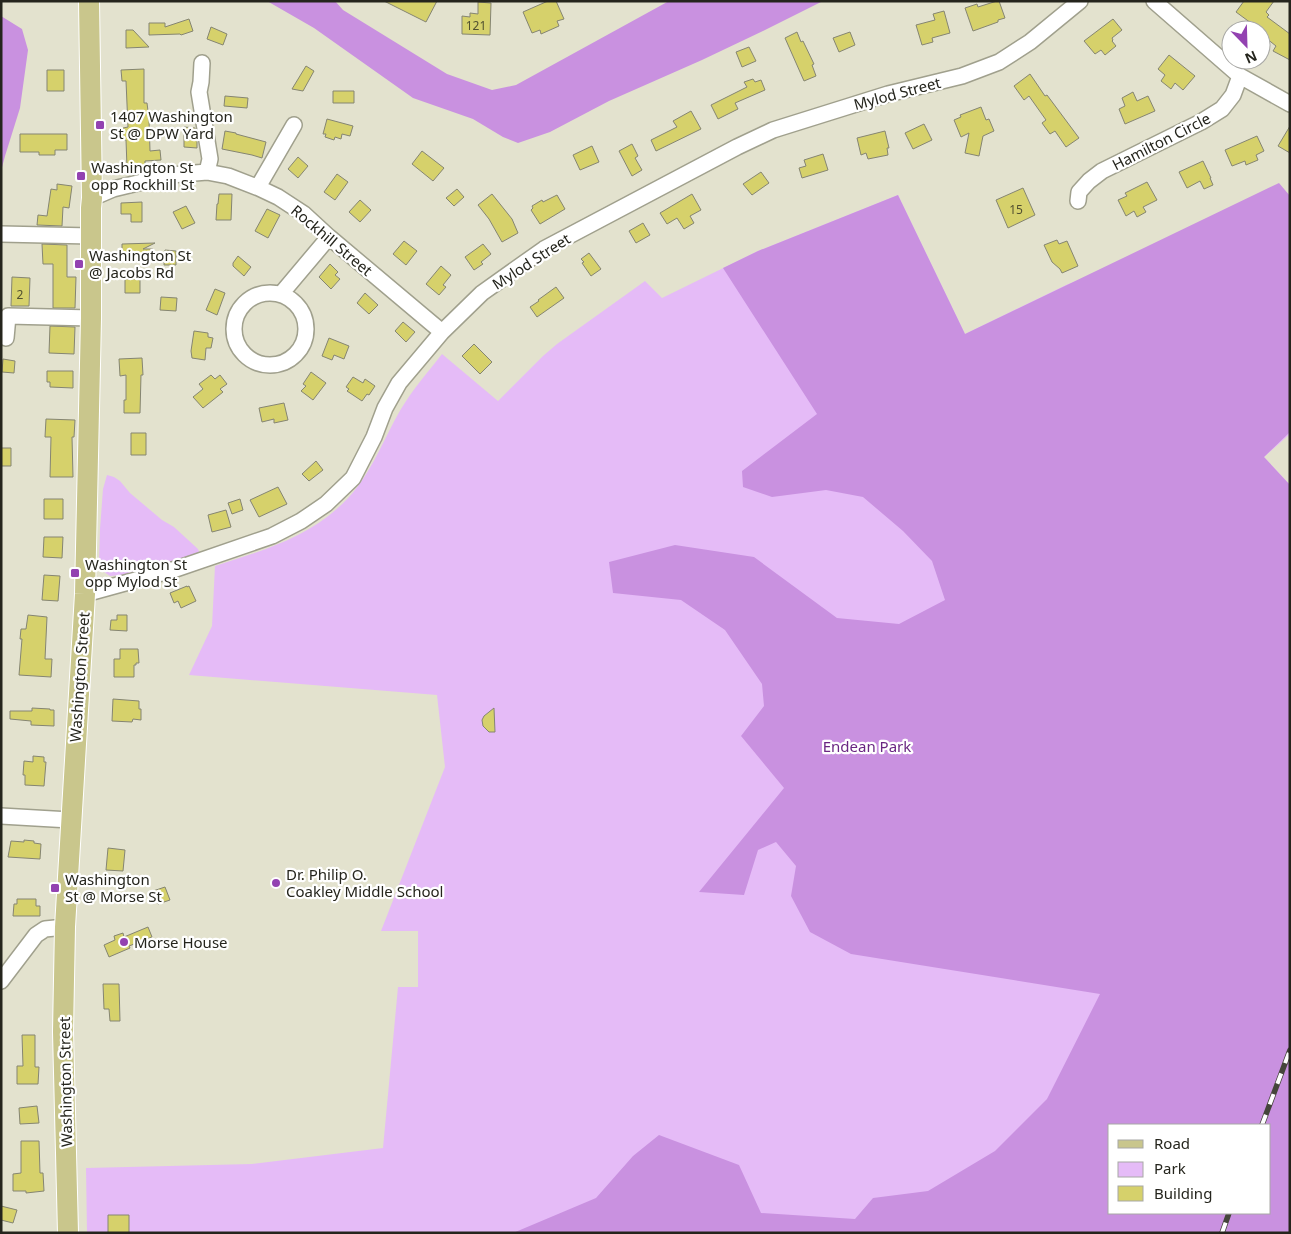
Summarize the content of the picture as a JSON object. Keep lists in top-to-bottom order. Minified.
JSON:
{"streets":{"main road":["Washington Street"],"street":["Mylod Street","Hamilton Circle","Rockhill Street"]},"crossings":[["Mylod Street","Rockhill Street"],["Mylod Street","Washington Street"],["Rockhill Street","Washington Street"]],"parks":["Endean Park"],"places":{"transit":["1407 Washington St @ DPW Yard","Washington St opp Rockhill St","Washington St @ Jacobs Rd","Washington St opp Mylod St","Washington St @ Morse St"],"other":["Dr. Philip O. Coakley Middle School","Morse House"]},"house_numbers":["121","15","2"],"legend":["Road","Park","Building"],"north":"bottom right"}
